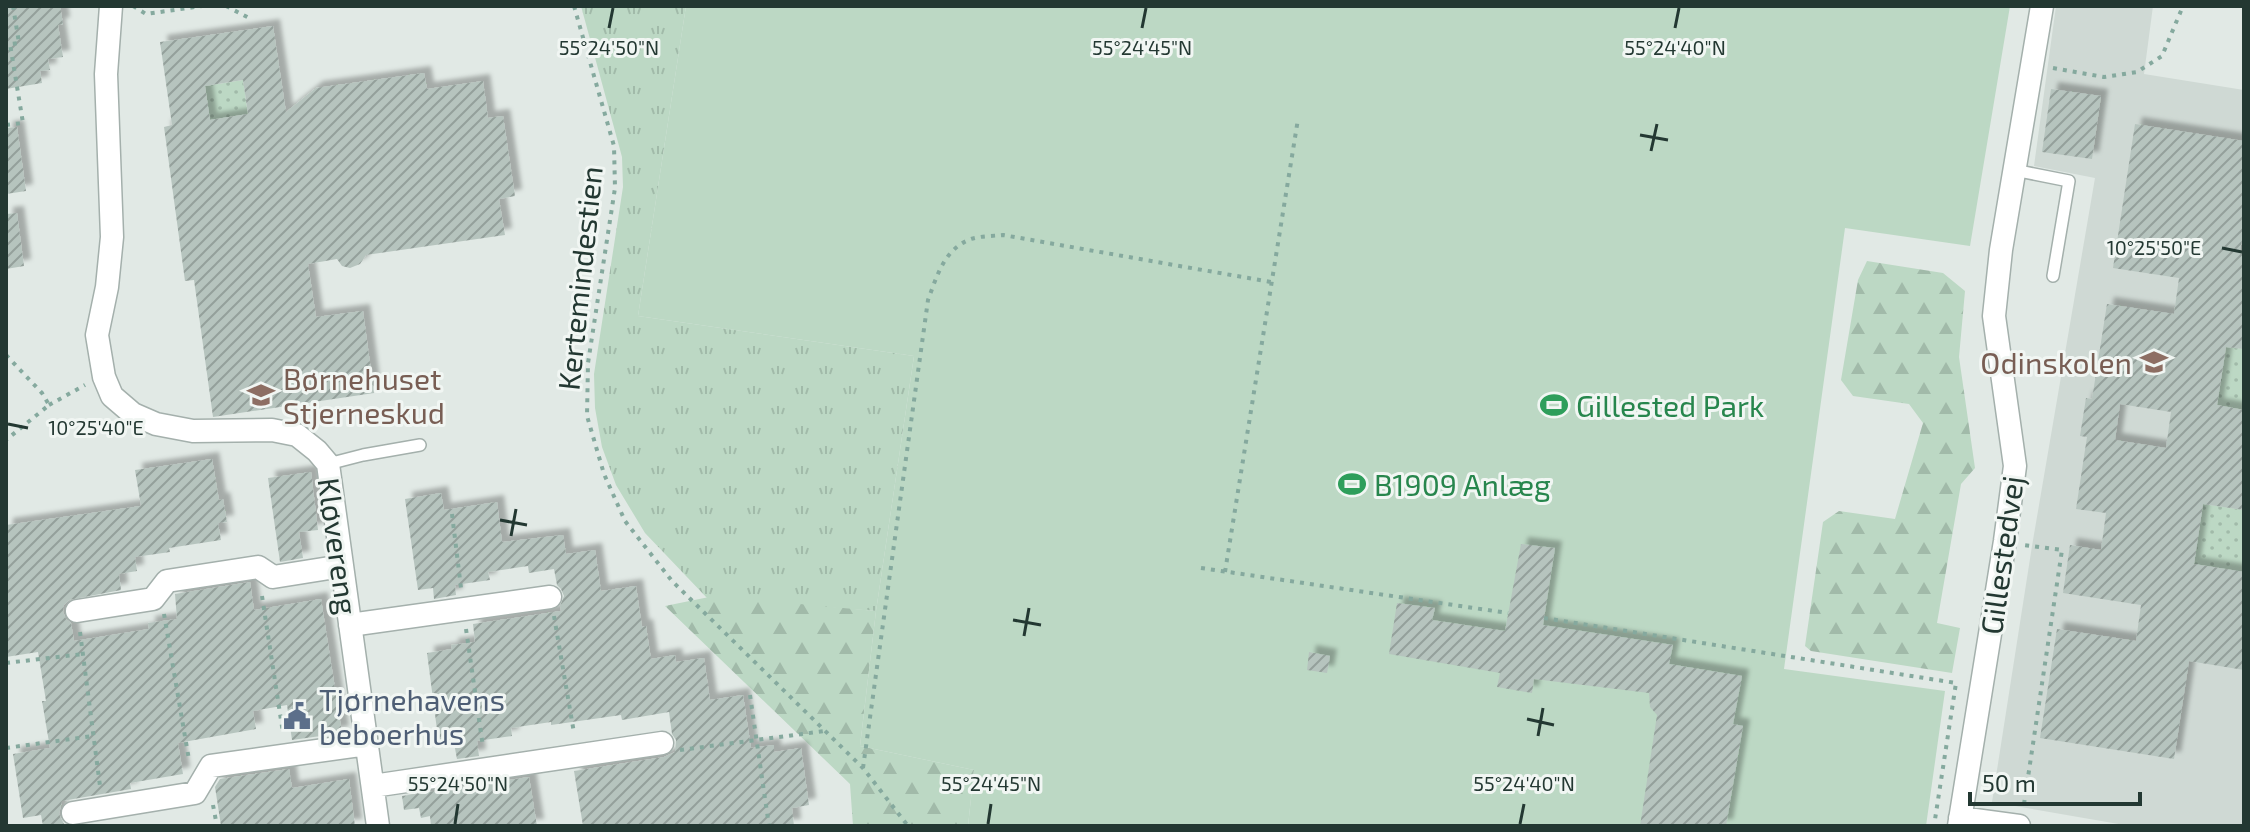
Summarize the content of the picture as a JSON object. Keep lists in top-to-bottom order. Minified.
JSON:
{"streets":{"street":["Kløvereng","Gillestedvej"],"path":["Kertemindestien"]},"places":{"school or university":["Odinskolen","Børnehuset Stjerneskud"],"sports":["Gillested Park","B1909 Anlæg"],"public building":["Tjørnehavens beboerhus"]},"scale_bar":"50 m","coordinates":["55°24'50\"N","55°24'45\"N","55°24'40\"N","10°25'50\"E","10°25'40\"E"]}
